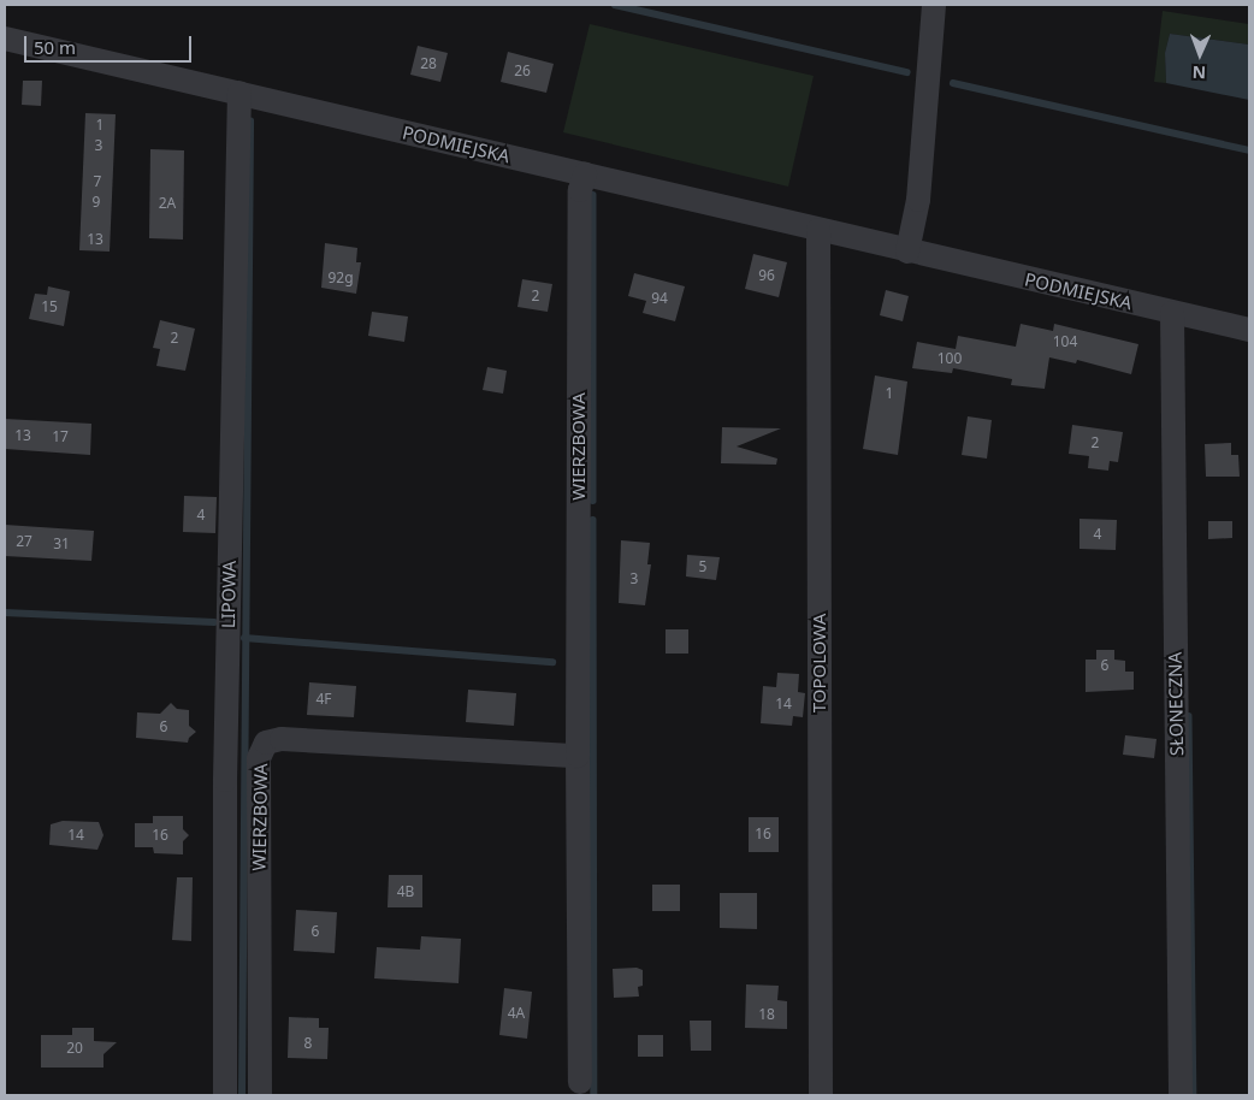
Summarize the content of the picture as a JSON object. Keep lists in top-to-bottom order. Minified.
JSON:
{"streets":{"street":["PODMIEJSKA","WIERZBOWA","LIPOWA","TOPOLOWA","SŁONECZNA"]},"crossings":[["PODMIEJSKA","WIERZBOWA"],["PODMIEJSKA","LIPOWA"],["PODMIEJSKA","TOPOLOWA"],["PODMIEJSKA","SŁONECZNA"]],"house_numbers":["28","26","1","3","7","9","2A","13","96","92g","2","94","15","2","104","100","1","13","17","2","4","4","27","31","5","3","6","4F","14","6","16","14","16","4B","6","4A","18","8","20"],"scale_bar":"50 m","north":"bottom"}
